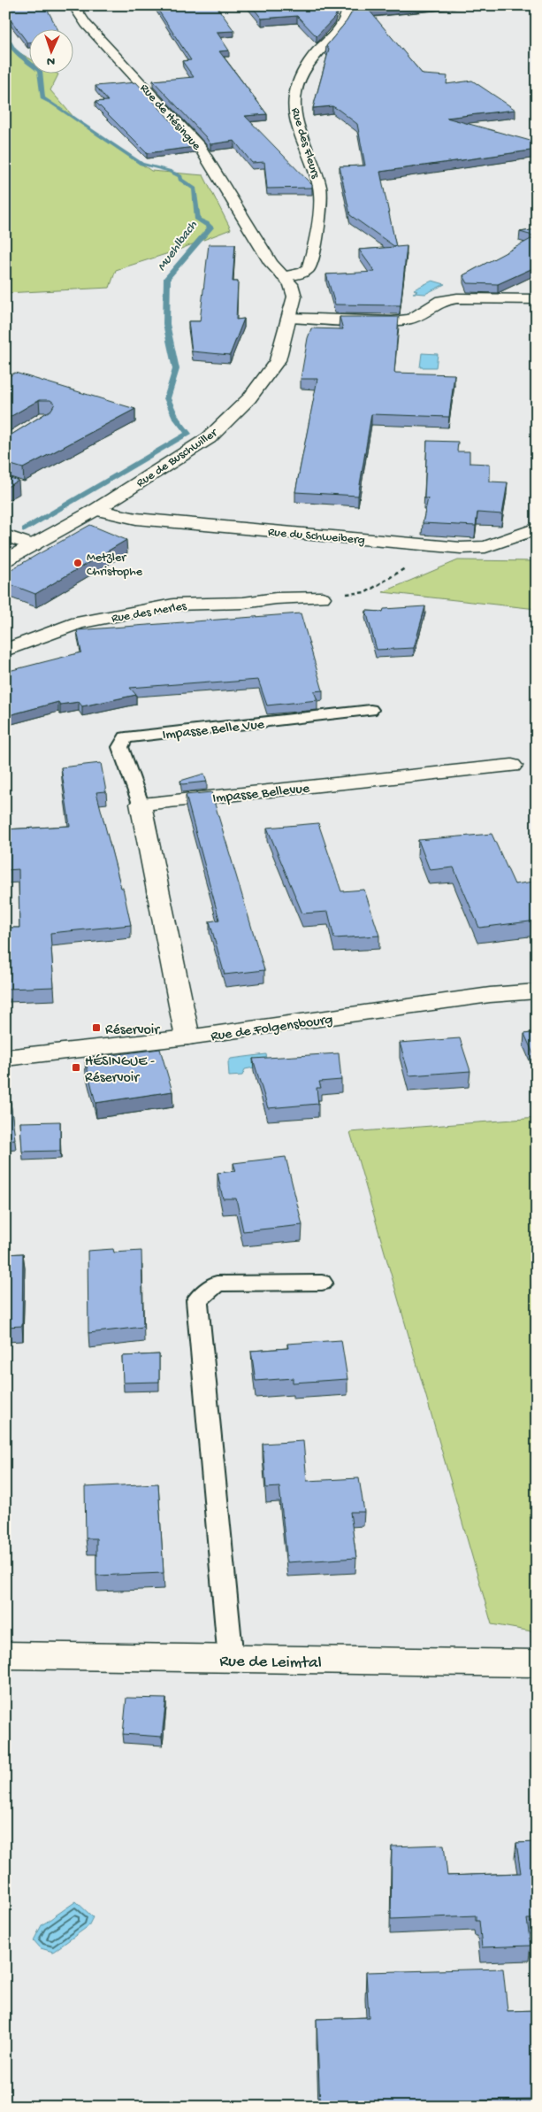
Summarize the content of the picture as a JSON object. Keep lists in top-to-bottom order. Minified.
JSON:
{"streets":{"street":["Rue de Hésingue","Rue des Fleurs","Rue de Buschwiller","Rue du Schweiberg","Rue des Merles","Impasse Bellevue","Rue de Folgensbourg","Rue de Leimtal"],"lane":["Impasse Belle Vue"]},"crossings":[["Rue de Hésingue","Rue de Buschwiller"],["Rue des Fleurs","Rue de Buschwiller"],["Rue de Buschwiller","Rue du Schweiberg"],["Impasse Belle Vue","Impasse Bellevue"]],"water":["Muehlbach"],"places":{"other":["Metzler Christophe"],"transit":["Réservoir","HÉSINGUE - Réservoir"]},"north":"bottom"}
